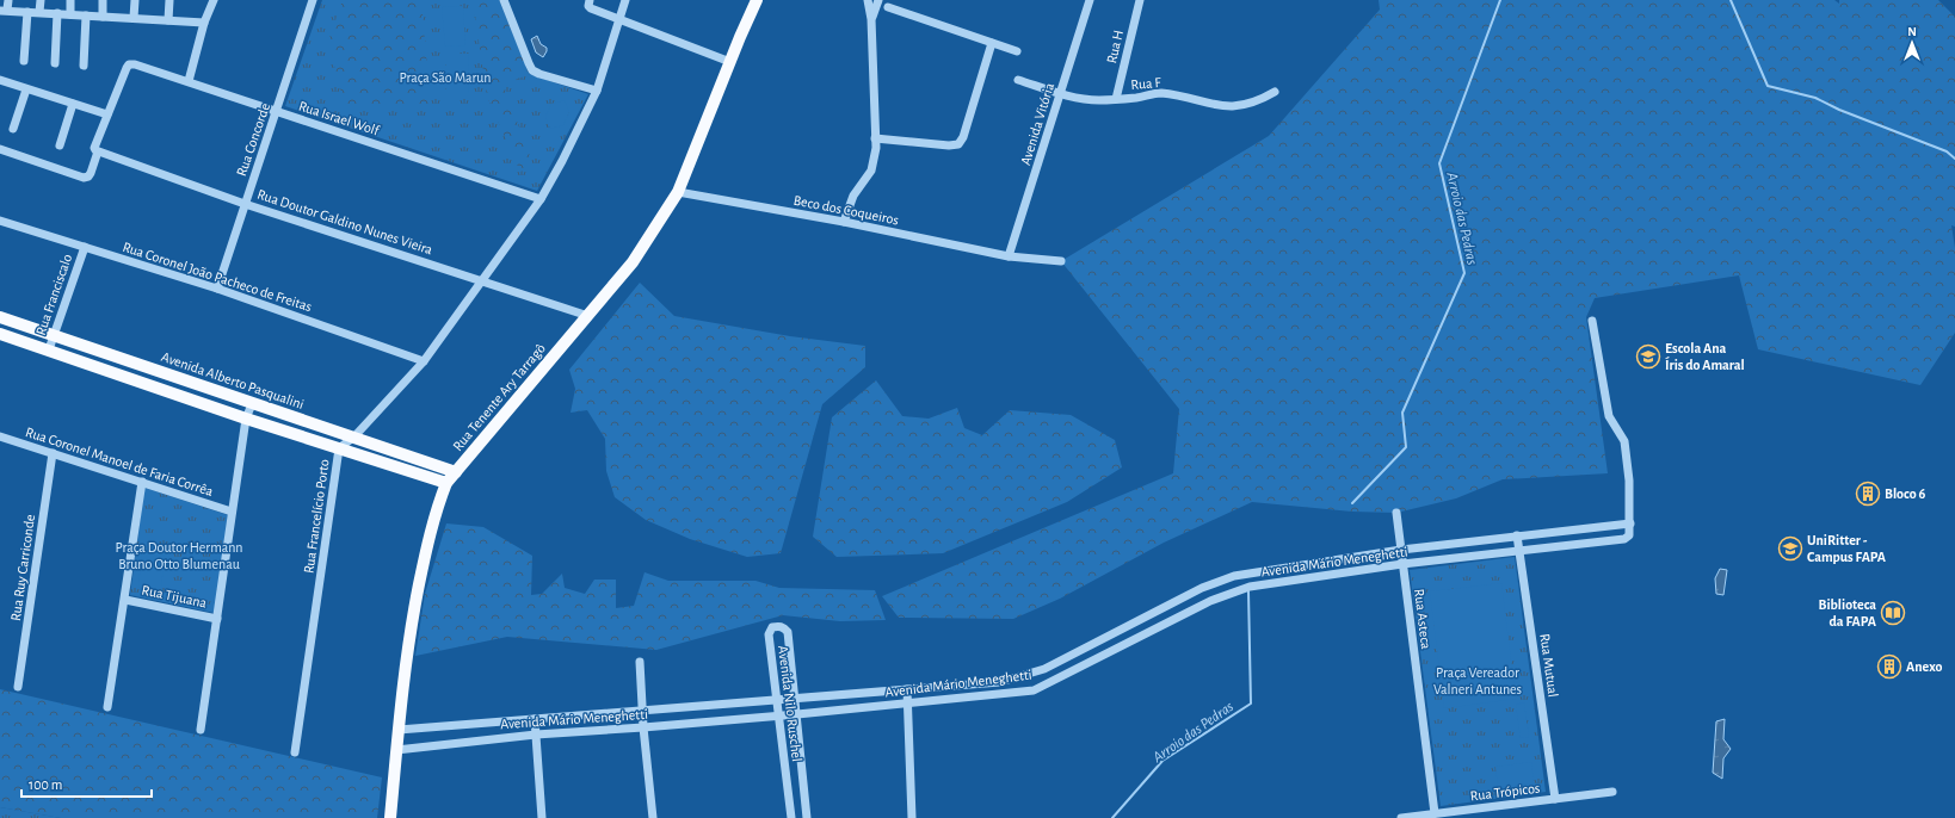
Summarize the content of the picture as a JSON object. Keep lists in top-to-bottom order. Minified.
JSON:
{"streets":{"main road":["Avenida Alberto Pasqualini","Rua Tenente Ary Tarragô"],"street":["Rua H","Rua F","Rua Israel Wolf","Avenida Vitória","Rua Concorde","Beco dos Coqueiros","Rua Doutor Galdino Nunes Vieira","Rua Coronel João Pacheco de Freitas","Rua Franciscalo","Rua Coronel Manoel de Faria Corrêa","Rua Francelício Porto","Avenida Mário Meneghetti","Rua Ruy Carriconde","Rua Tijuana","Rua Asteca","Rua Mutual","Avenida Nilo Ruschel","Rua Trópicos"]},"crossings":[["Rua H","Rua F"],["Rua F","Avenida Vitória"],["Rua Israel Wolf","Rua Concorde"],["Rua Israel Wolf","Rua Francelício Porto"],["Avenida Vitória","Beco dos Coqueiros"],["Rua Concorde","Rua Doutor Galdino Nunes Vieira"],["Rua Concorde","Rua Coronel João Pacheco de Freitas"],["Beco dos Coqueiros","Rua Tenente Ary Tarragô"],["Rua Doutor Galdino Nunes Vieira","Rua Tenente Ary Tarragô"],["Rua Doutor Galdino Nunes Vieira","Rua Francelício Porto"],["Rua Coronel João Pacheco de Freitas","Rua Franciscalo"],["Rua Coronel João Pacheco de Freitas","Rua Francelício Porto"],["Rua Franciscalo","Avenida Alberto Pasqualini"],["Avenida Alberto Pasqualini","Rua Tenente Ary Tarragô"],["Avenida Alberto Pasqualini","Rua Francelício Porto"],["Rua Tenente Ary Tarragô","Avenida Mário Meneghetti"],["Rua Coronel Manoel de Faria Corrêa","Rua Ruy Carriconde"],["Avenida Mário Meneghetti","Rua Asteca"],["Avenida Mário Meneghetti","Rua Mutual"],["Avenida Mário Meneghetti","Avenida Nilo Ruschel"],["Rua Asteca","Rua Trópicos"],["Rua Mutual","Rua Trópicos"]],"water":["Arroio das Pedras"],"parks":["Praça São Marun","Praça Doutor Hermann Bruno Otto Blumenau","Praça Vereador Valneri Antunes"],"places":{"school or university":["Escola Ana Íris do Amaral","UniRitter - Campus FAPA"],"building":["Bloco 6","Anexo"],"library":["Biblioteca da FAPA"]},"scale_bar":"100 m","north":"top"}
